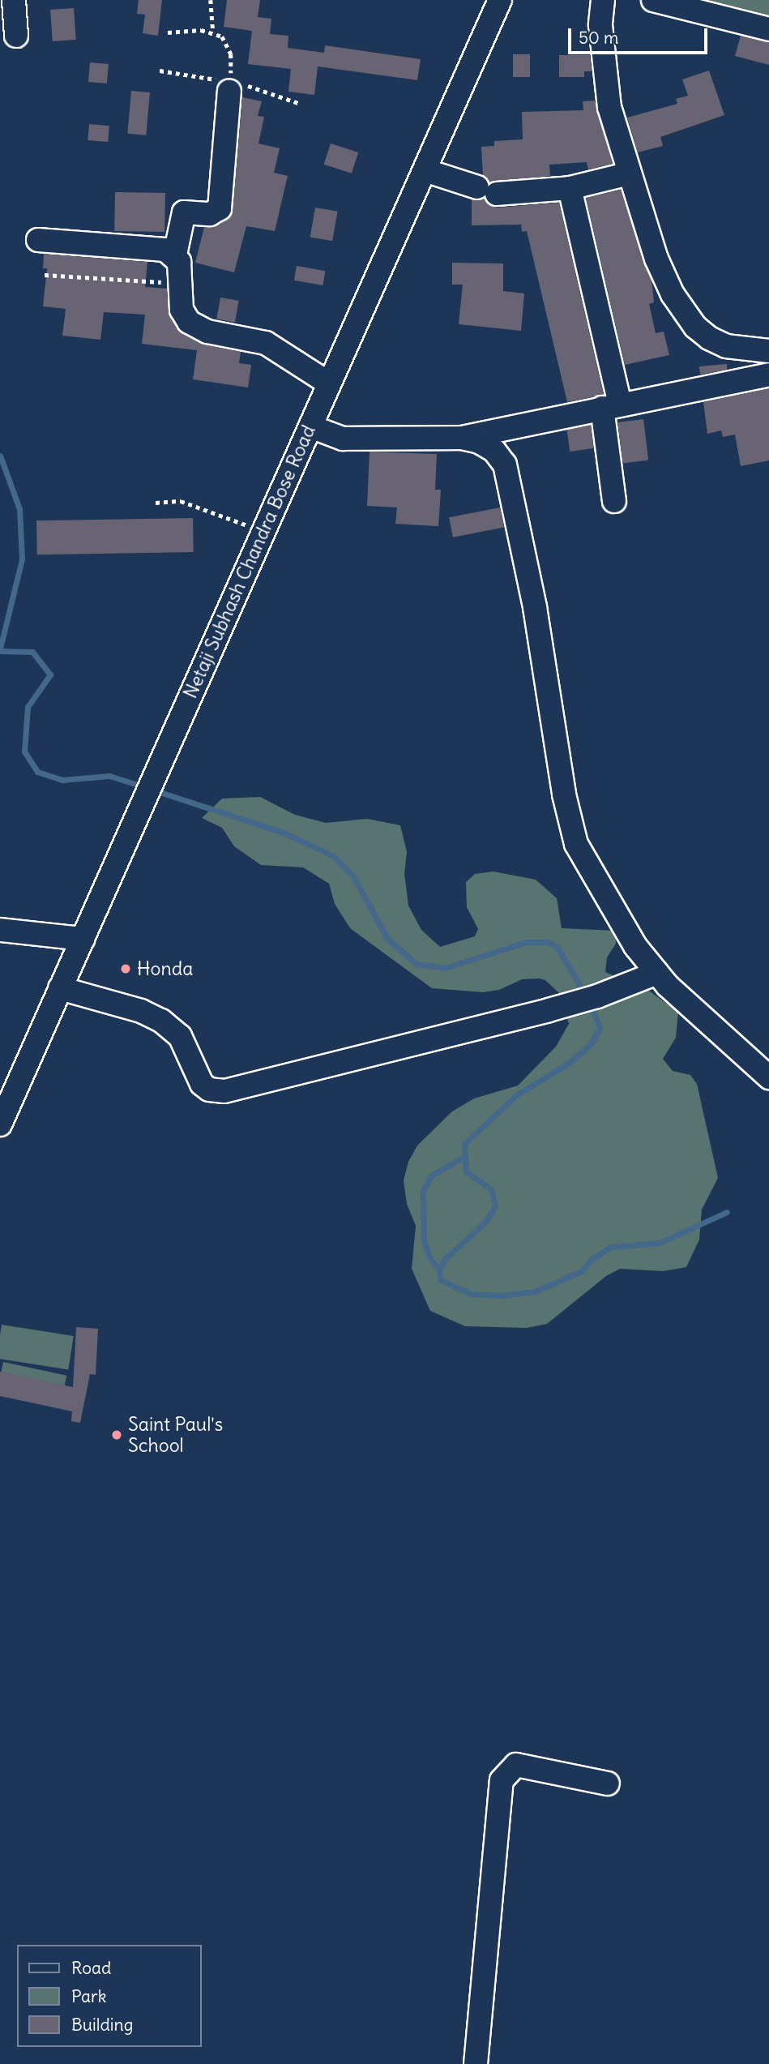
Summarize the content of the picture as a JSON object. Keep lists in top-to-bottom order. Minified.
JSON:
{"streets":{"street":["Netaji Subhash Chandra Bose Road"]},"places":["Honda","Saint Paul's School"],"legend":["Road","Park","Building"],"scale_bar":"50 m"}
